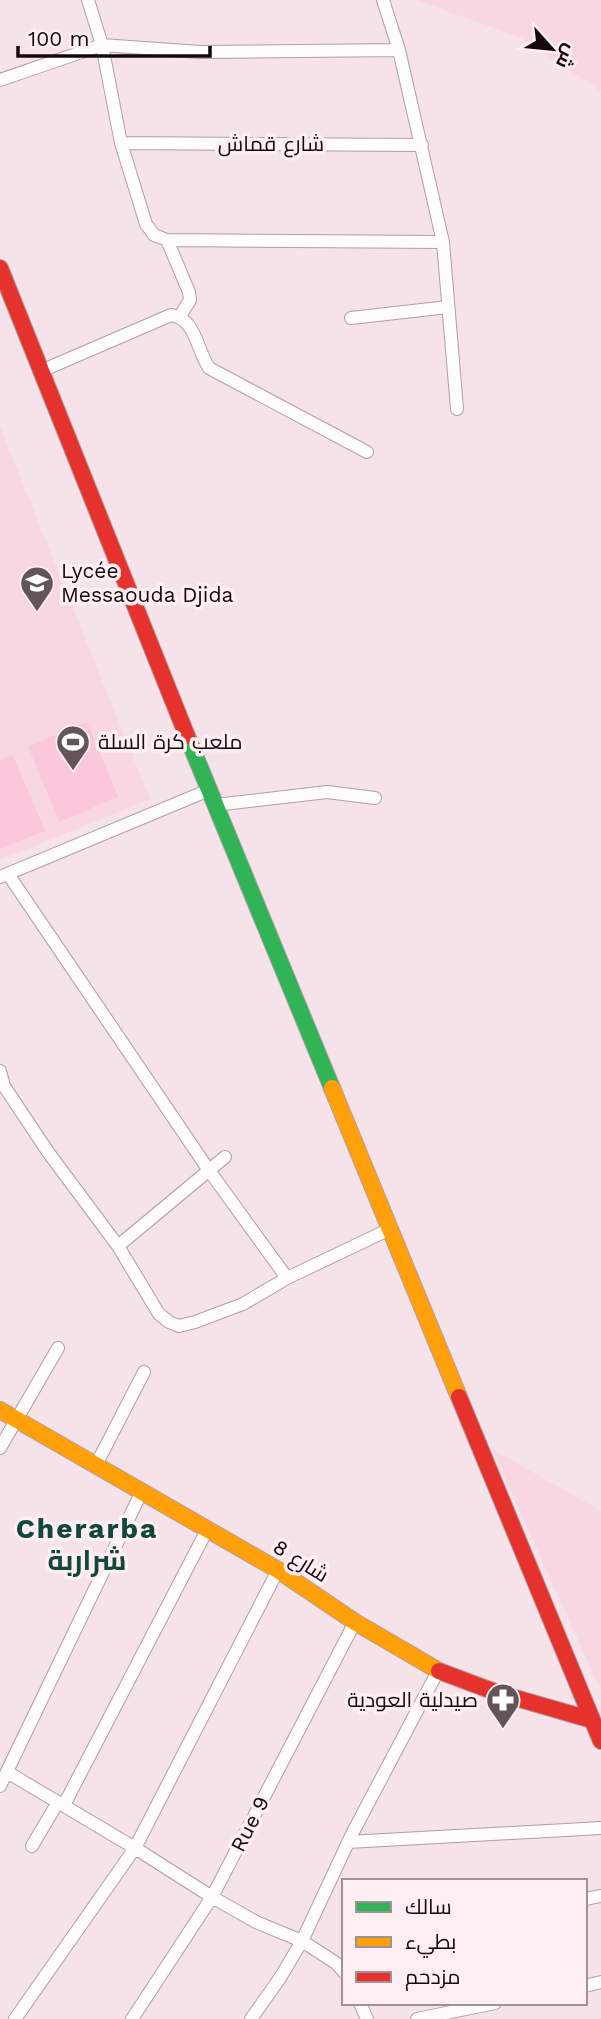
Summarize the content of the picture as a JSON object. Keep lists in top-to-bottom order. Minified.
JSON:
{"streets":{"main road":["شارع 8"],"street":["شارع قماش","Rue 9"]},"crossings":[["شارع 8","Rue 9"]],"districts":["Cherarba شراربة"],"places":{"school or university":["Lycée Messaouda Djida"],"sports":["ملعب كرة السلة"],"pharmacy":["صيدلية العودية"]},"legend":["سالك","بطيء","مزدحم"],"scale_bar":"100 m","north":"bottom right"}
